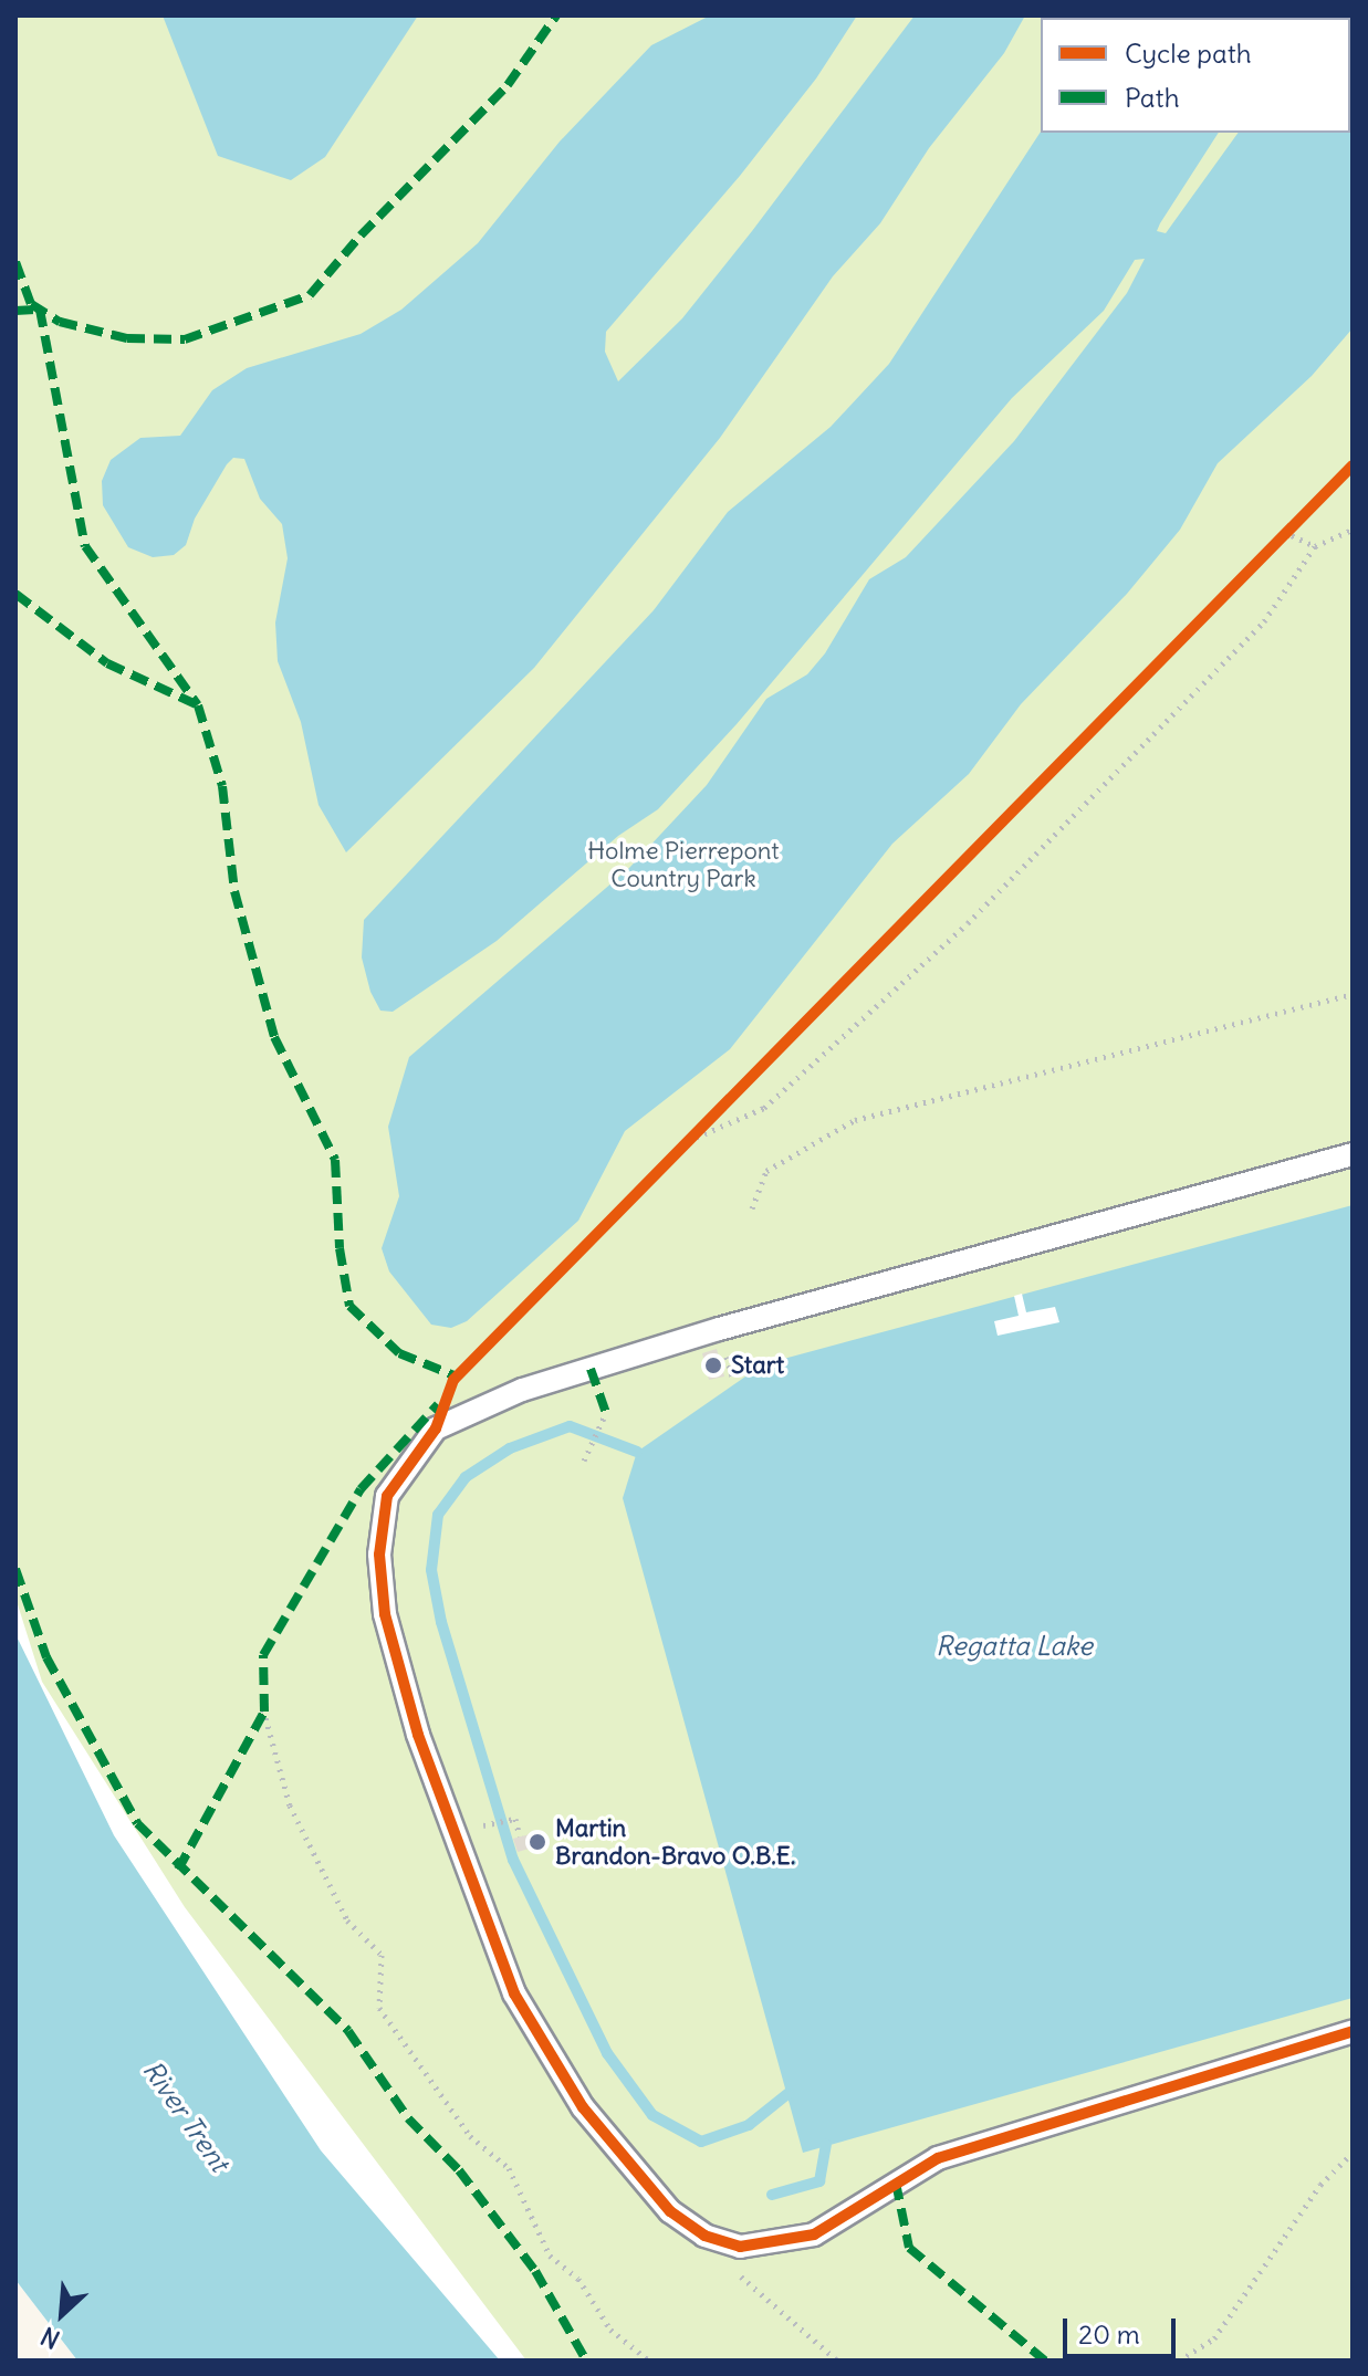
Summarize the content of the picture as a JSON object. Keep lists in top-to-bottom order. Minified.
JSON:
{"water":["Regatta Lake","River Trent"],"parks":["Holme Pierrepont Country Park"],"places":["Start","Martin Brandon-Bravo O.B.E."],"legend":["Cycle path","Path"],"scale_bar":"20 m","north":"bottom left"}
